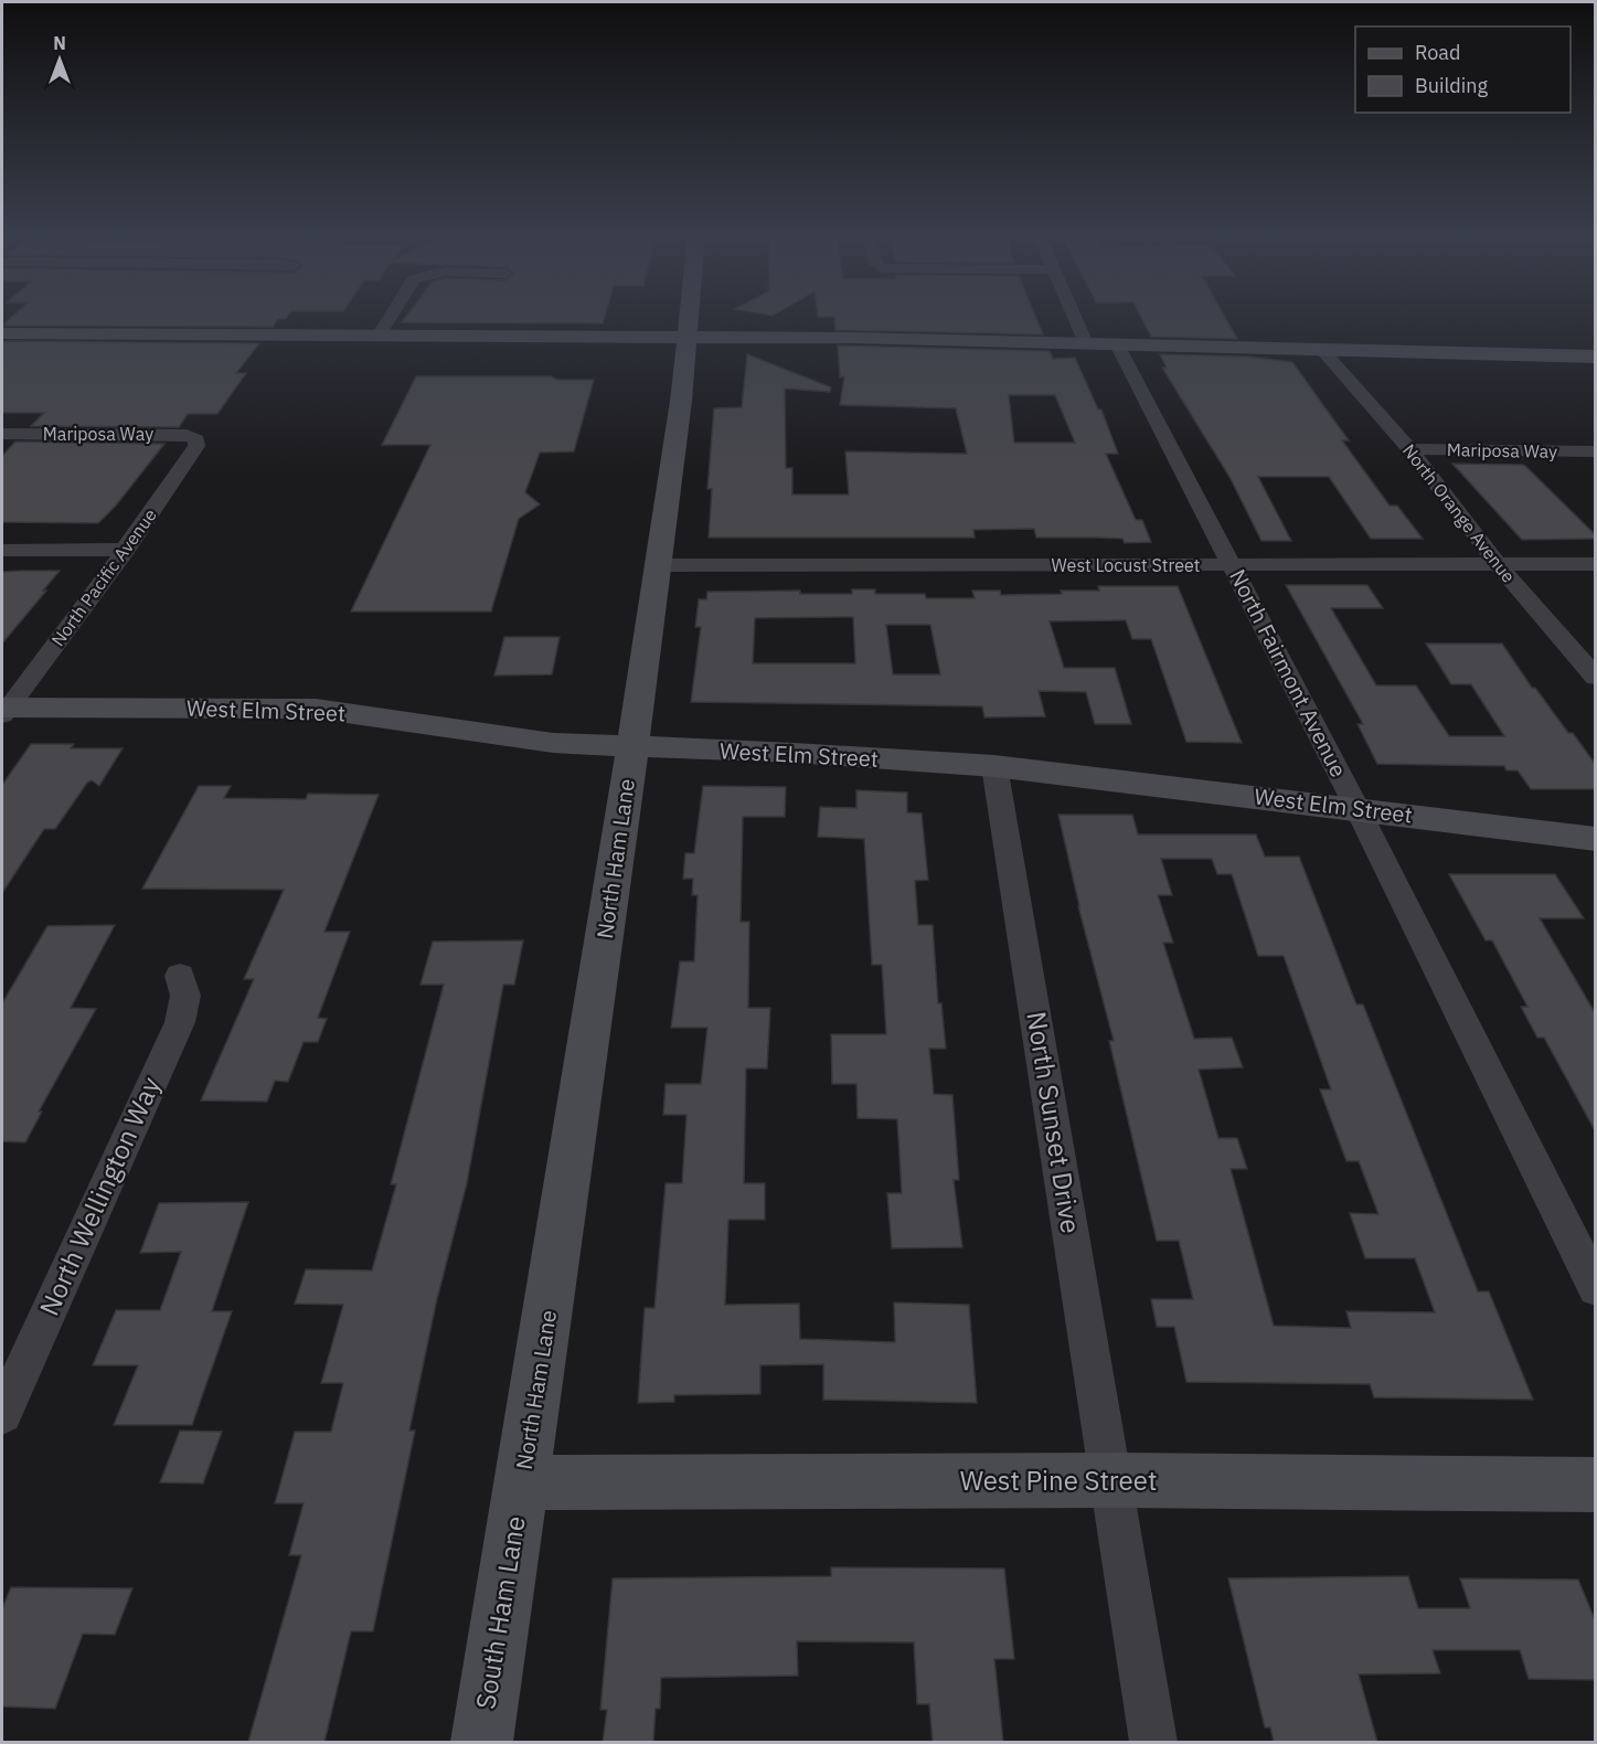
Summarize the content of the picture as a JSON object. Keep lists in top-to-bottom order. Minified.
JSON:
{"streets":{"street":["Mariposa Way","North Orange Avenue","West Locust Street","North Pacific Avenue","North Fairmont Avenue","West Elm Street","North Ham Lane","North Sunset Drive","North Wellington Way","West Pine Street","South Ham Lane"]},"crossings":[["Mariposa Way","North Orange Avenue"],["Mariposa Way","North Pacific Avenue"],["North Orange Avenue","West Locust Street"],["West Locust Street","North Fairmont Avenue"],["West Locust Street","North Ham Lane"],["North Pacific Avenue","West Elm Street"],["North Fairmont Avenue","West Elm Street"],["West Elm Street","North Ham Lane"],["West Elm Street","North Sunset Drive"],["North Ham Lane","West Pine Street"],["North Ham Lane","South Ham Lane"],["North Sunset Drive","West Pine Street"],["West Pine Street","South Ham Lane"]],"legend":["Road","Building"],"north":"top"}
